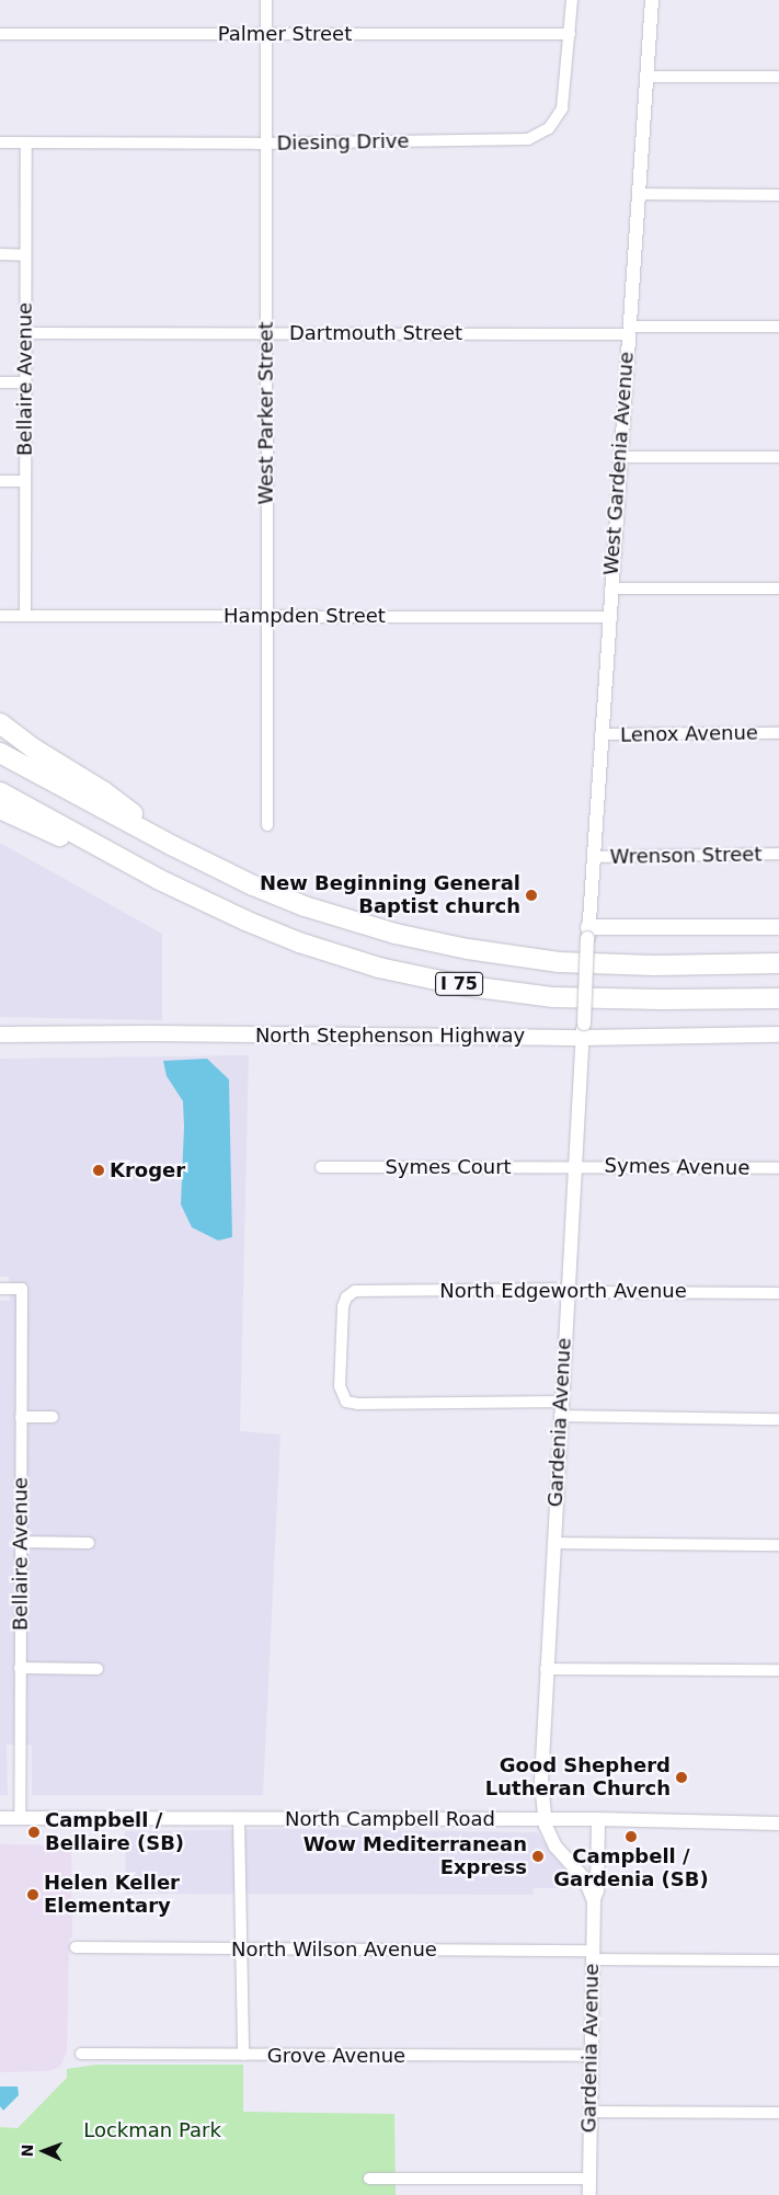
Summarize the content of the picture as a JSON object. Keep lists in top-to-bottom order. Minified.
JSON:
{"streets":{"highway":["I 75"],"main road":["North Stephenson Highway"],"street":["Palmer Street","Diesing Drive","Dartmouth Street","Bellaire Avenue","West Parker Street","West Gardenia Avenue","Hampden Street","Lenox Avenue","Wrenson Street","Symes Court","Symes Avenue","North Edgeworth Avenue","Gardenia Avenue","North Campbell Road","North Wilson Avenue","Grove Avenue"]},"crossings":[["Palmer Street","Diesing Drive"],["Palmer Street","West Parker Street"],["Diesing Drive","Bellaire Avenue"],["Diesing Drive","West Parker Street"],["Dartmouth Street","Bellaire Avenue"],["Dartmouth Street","West Parker Street"],["Dartmouth Street","West Gardenia Avenue"],["Bellaire Avenue","Hampden Street"],["Bellaire Avenue","North Campbell Road"],["West Parker Street","Hampden Street"],["West Gardenia Avenue","Hampden Street"],["West Gardenia Avenue","Lenox Avenue"],["West Gardenia Avenue","Wrenson Street"],["West Gardenia Avenue","Gardenia Avenue"],["North Stephenson Highway","Gardenia Avenue"],["Symes Court","Symes Avenue"],["Symes Court","Gardenia Avenue"],["Symes Avenue","Gardenia Avenue"],["North Edgeworth Avenue","Gardenia Avenue"],["Gardenia Avenue","North Campbell Road"],["Gardenia Avenue","North Wilson Avenue"],["Gardenia Avenue","Grove Avenue"]],"parks":["Lockman Park"],"places":["New Beginning General Baptist church","Kroger","Good Shepherd Lutheran Church","Campbell / Bellaire (SB)","Campbell / Gardenia (SB)","Wow Mediterranean Express","Helen Keller Elementary"],"north":"left"}
